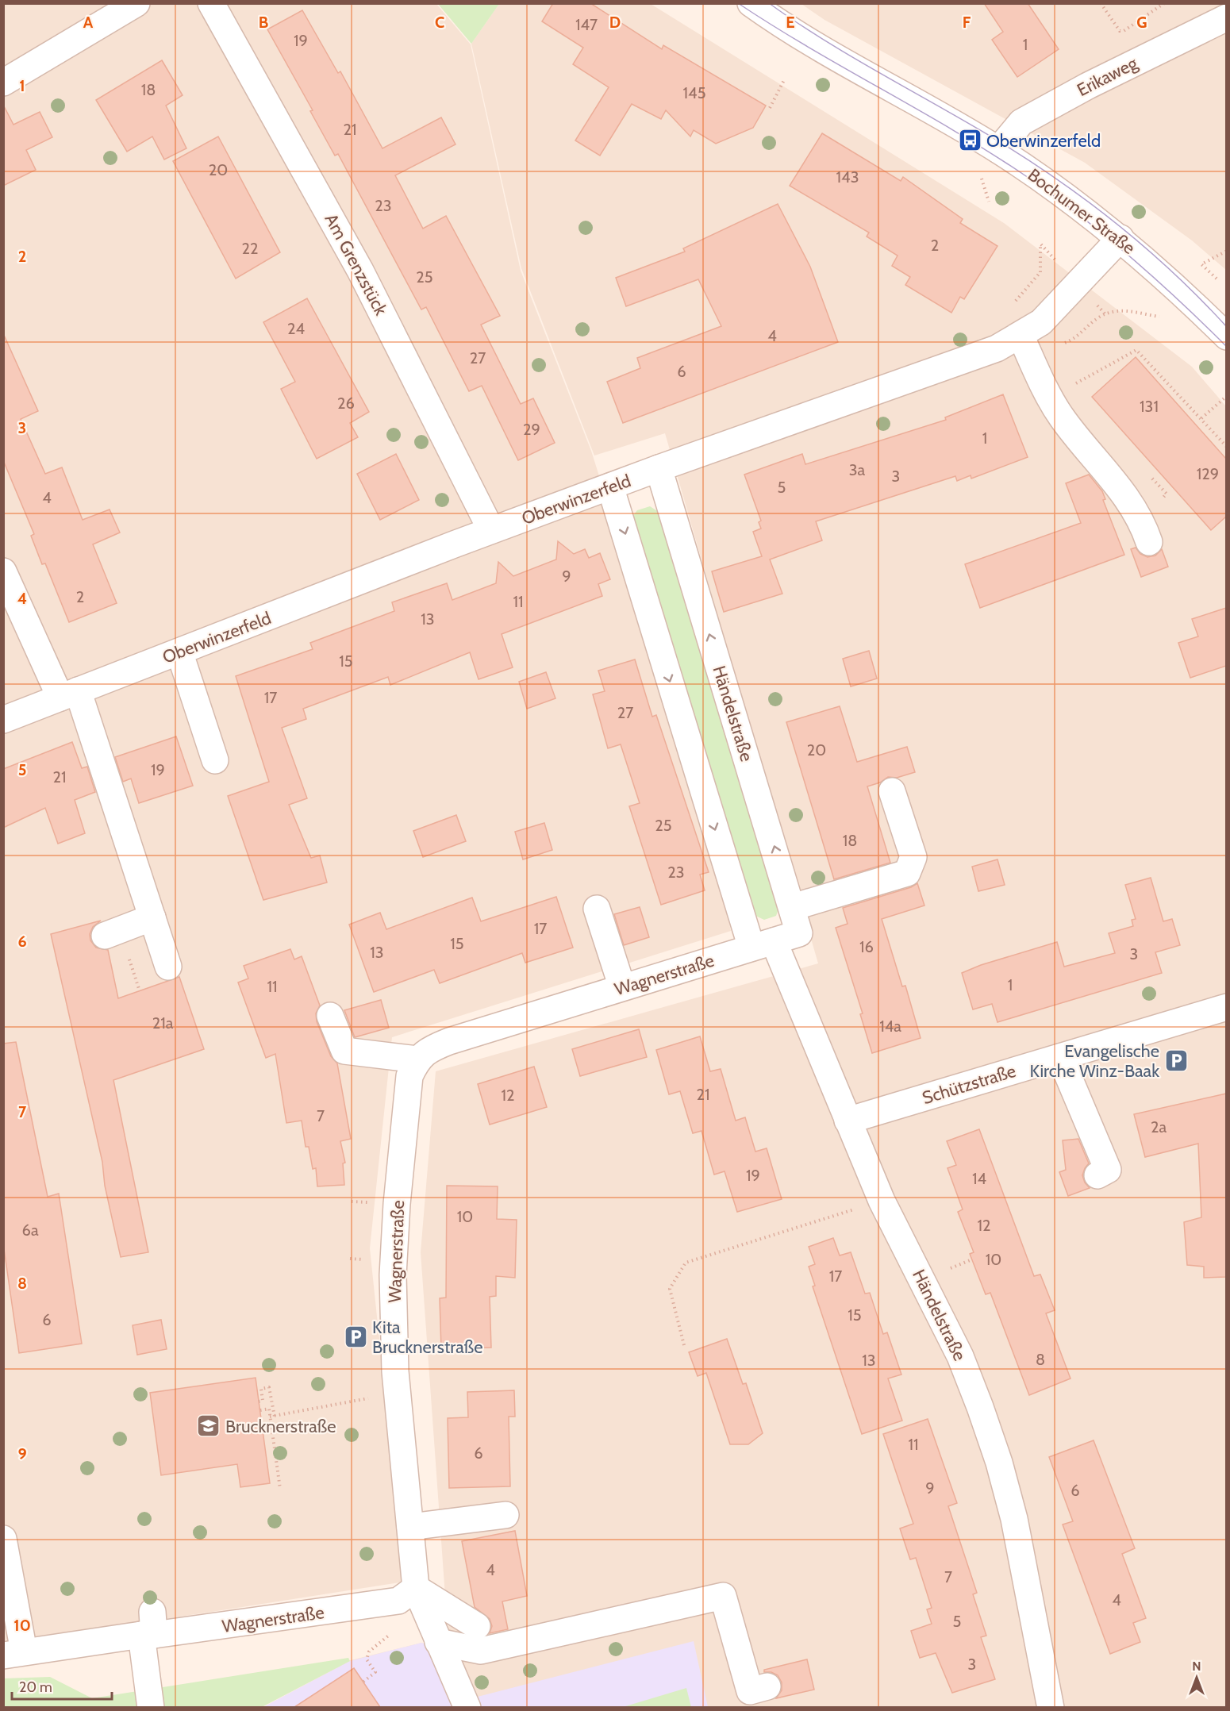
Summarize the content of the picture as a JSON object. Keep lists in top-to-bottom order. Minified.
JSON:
{"streets":{"street":["Erikaweg","Bochumer Straße","Am Grenzstück","Oberwinzerfeld","Händelstraße","Wagnerstraße","Schützstraße"]},"crossings":[["Erikaweg","Bochumer Straße"],["Bochumer Straße","Oberwinzerfeld"],["Am Grenzstück","Oberwinzerfeld"],["Oberwinzerfeld","Händelstraße"],["Händelstraße","Wagnerstraße"],["Händelstraße","Schützstraße"]],"places":{"bus stop":["Oberwinzerfeld"],"parking":["Evangelische Kirche Winz-Baak","Kita Brucknerstraße"],"school or university":["Brucknerstraße"]},"house_numbers":["147","19","1","18","145","21","20","143","23","2","22","25","24","4","27","6","26","131","29","1","3a","129","3","5","4","9","2","11","13","15","17","27","20","19","21","25","18","23","17","15","16","13","3","1","11","21a","14a","21","12","7","2a","19","14","10","12","6a","10","17","15","6","8","13","11","6","9","6","4","7","4","5","3"],"scale_bar":"20 m","north":"top","grid":{"columns":["A","B","C","D","E","F","G"],"rows":["1","2","3","4","5","6","7","8","9","10"]}}
